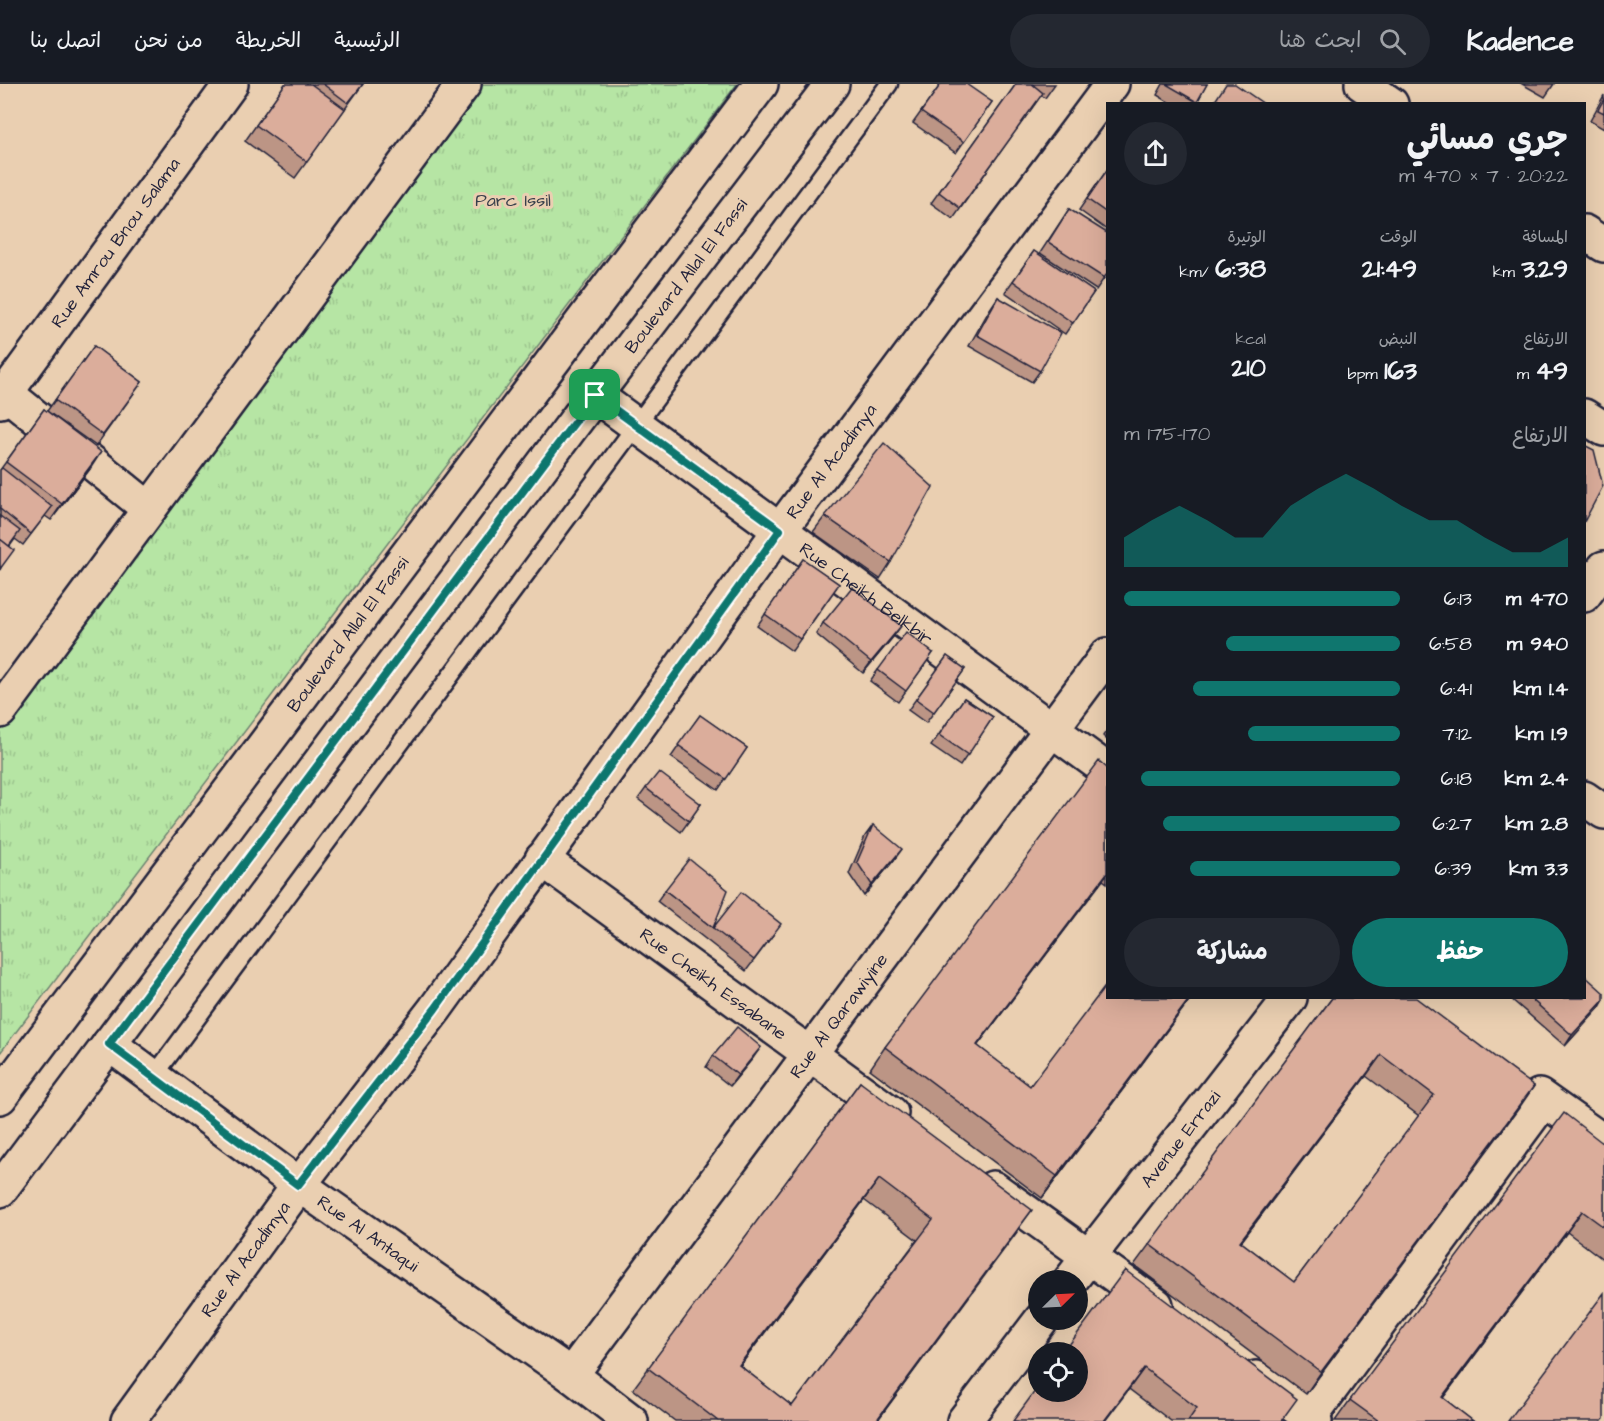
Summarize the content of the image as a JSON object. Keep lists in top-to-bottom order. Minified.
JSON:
{"streets":{"street":["Rue Amrou Bnou Salama","Boulevard Allal El Fassi","Rue Al Acadimya","Rue Cheikh Belkbir","Rue Cheikh Essabane","Rue Al Qarawiyine","Avenue Errazi","Rue Al Antaqui"]},"crossings":[["Boulevard Allal El Fassi","Rue Cheikh Belkbir"],["Boulevard Allal El Fassi","Rue Al Antaqui"],["Rue Al Acadimya","Rue Cheikh Belkbir"],["Rue Al Acadimya","Rue Cheikh Essabane"],["Rue Al Acadimya","Rue Al Antaqui"],["Rue Cheikh Belkbir","Rue Al Qarawiyine"],["Rue Cheikh Essabane","Rue Al Qarawiyine"],["Rue Al Qarawiyine","Rue Al Antaqui"]],"parks":["Parc Issil"],"north":"top right","page":{"header":"Kadence","search":"ابحث هنا","nav":["الرئيسية","الخريطة","من نحن","اتصل بنا"],"heading":["جري مسائي","20:22 · 7 × 470 m"],"stats":[["المسافة","3.29 km"],["الوقت","21:49"],["الوتيرة","6:38 /km"],["الارتفاع","49 m"],["النبض","163 bpm"],["kcal","210"]],"chart":["الارتفاع","170–175 m"],"list":[{"name":"470 m","note":"6:13"},{"name":"940 m","note":"6:58"},{"name":"1.4 km","note":"6:41"},{"name":"1.9 km","note":"7:12"},{"name":"2.4 km","note":"6:18"},{"name":"2.8 km","note":"6:27"},{"name":"3.3 km","note":"6:39"}],"buttons":["حفظ","مشاركة"]}}
